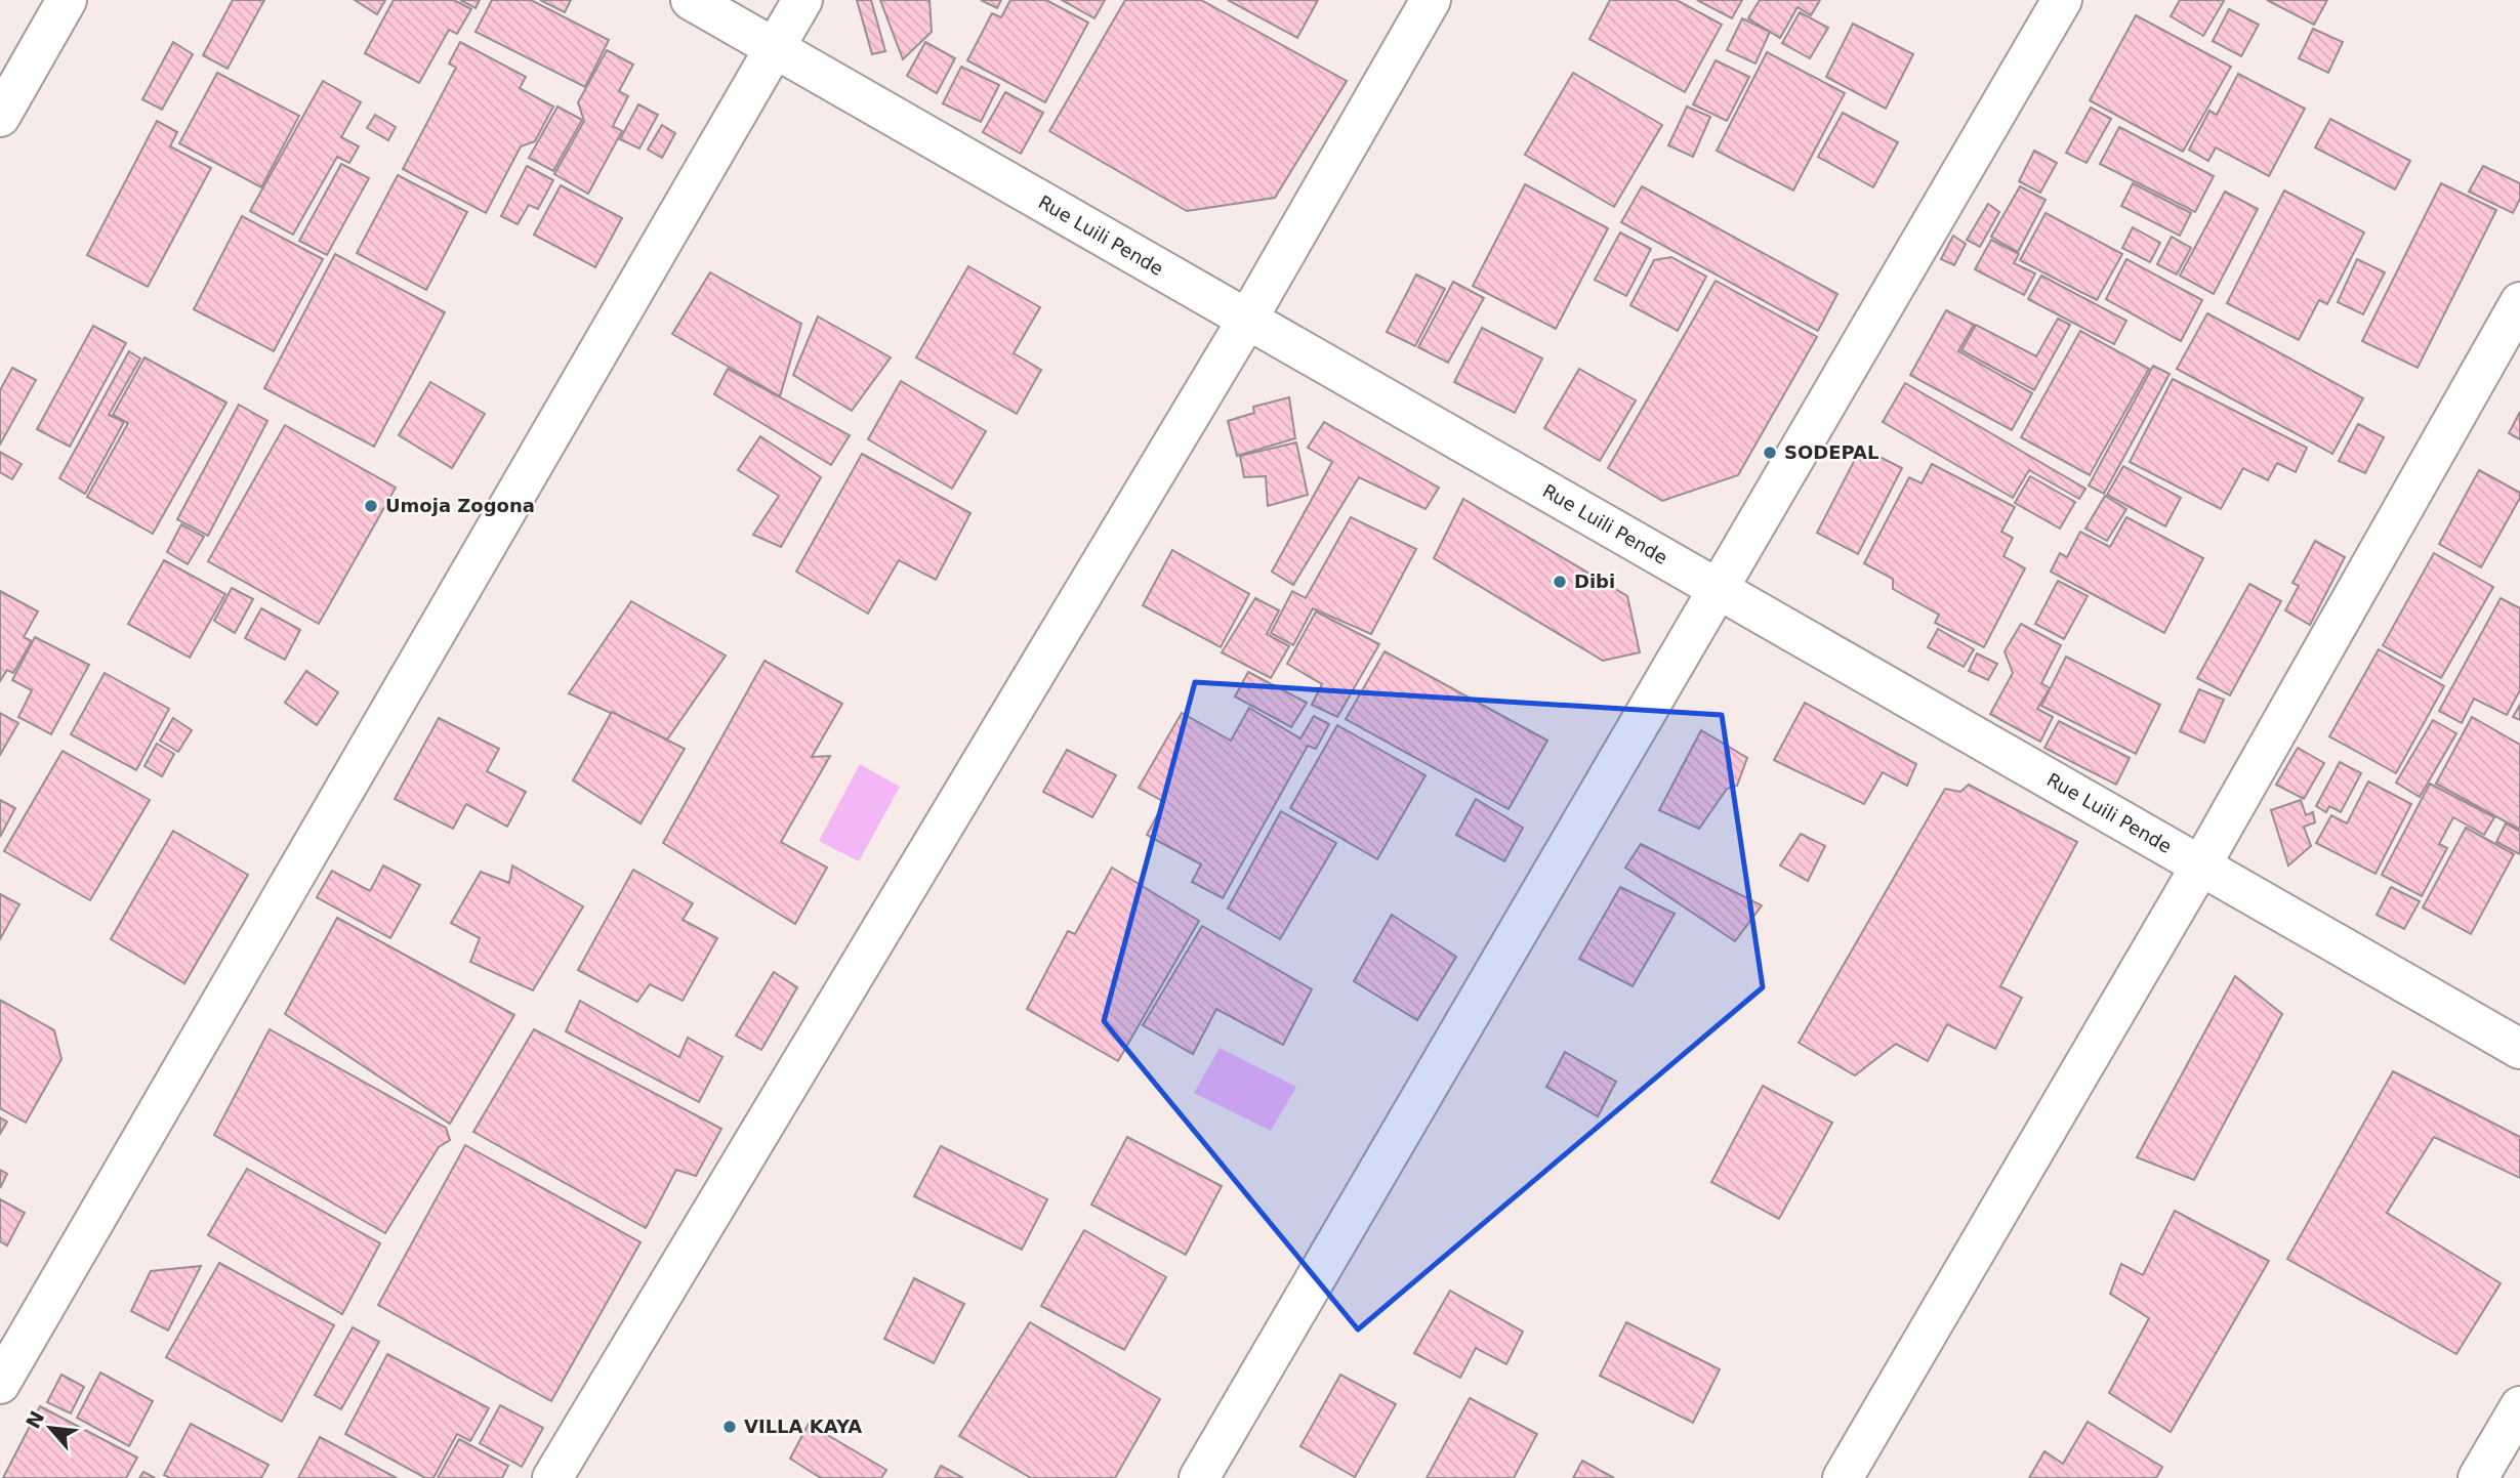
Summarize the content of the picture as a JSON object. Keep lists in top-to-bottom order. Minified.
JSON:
{"streets":{"street":["Rue Luili Pende"]},"places":["SODEPAL","Umoja Zogona","Dibi","VILLA KAYA"],"north":"top left"}
